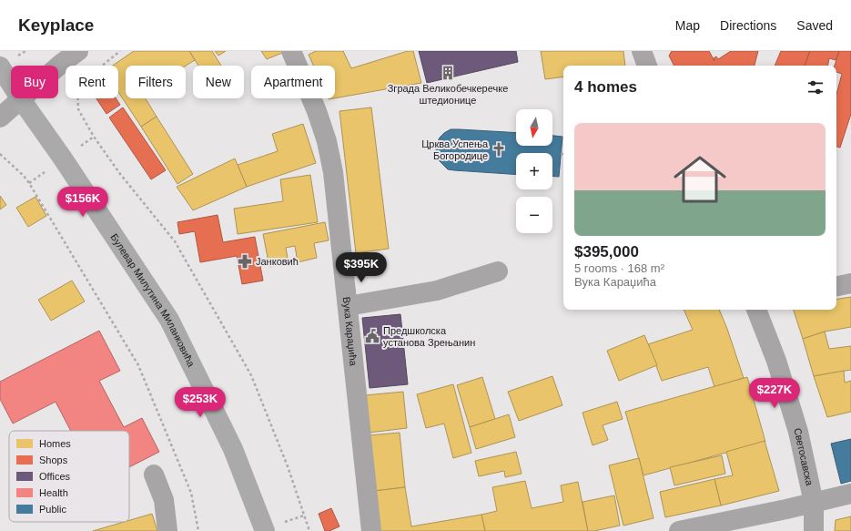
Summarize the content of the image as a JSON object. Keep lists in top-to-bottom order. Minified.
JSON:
{"streets":{"main road":["Булевар Милутина Миланковића"],"street":["Вука Караџића","Светосавска"]},"places":{"building":["Зграда Великобечкеречке штедионице"],"church":["Црква Успења Богородице"],"pharmacy":["Јанковић"],"public building":["Предшколска установа Зрењанин"]},"legend":["Homes","Shops","Offices","Health","Public"],"north":"bottom","page":{"header":"Keyplace","nav":["Map","Directions","Saved"],"chip":["Buy","Rent","Filters","New","Apartment"],"heading":"4 homes","map_buttons":["+","−"],"list":[{"name":"$395,000","note":"5 rooms · 168 m² · Вука Караџића"}],"price":["$156K","$395K","$227K","$253K"]}}
